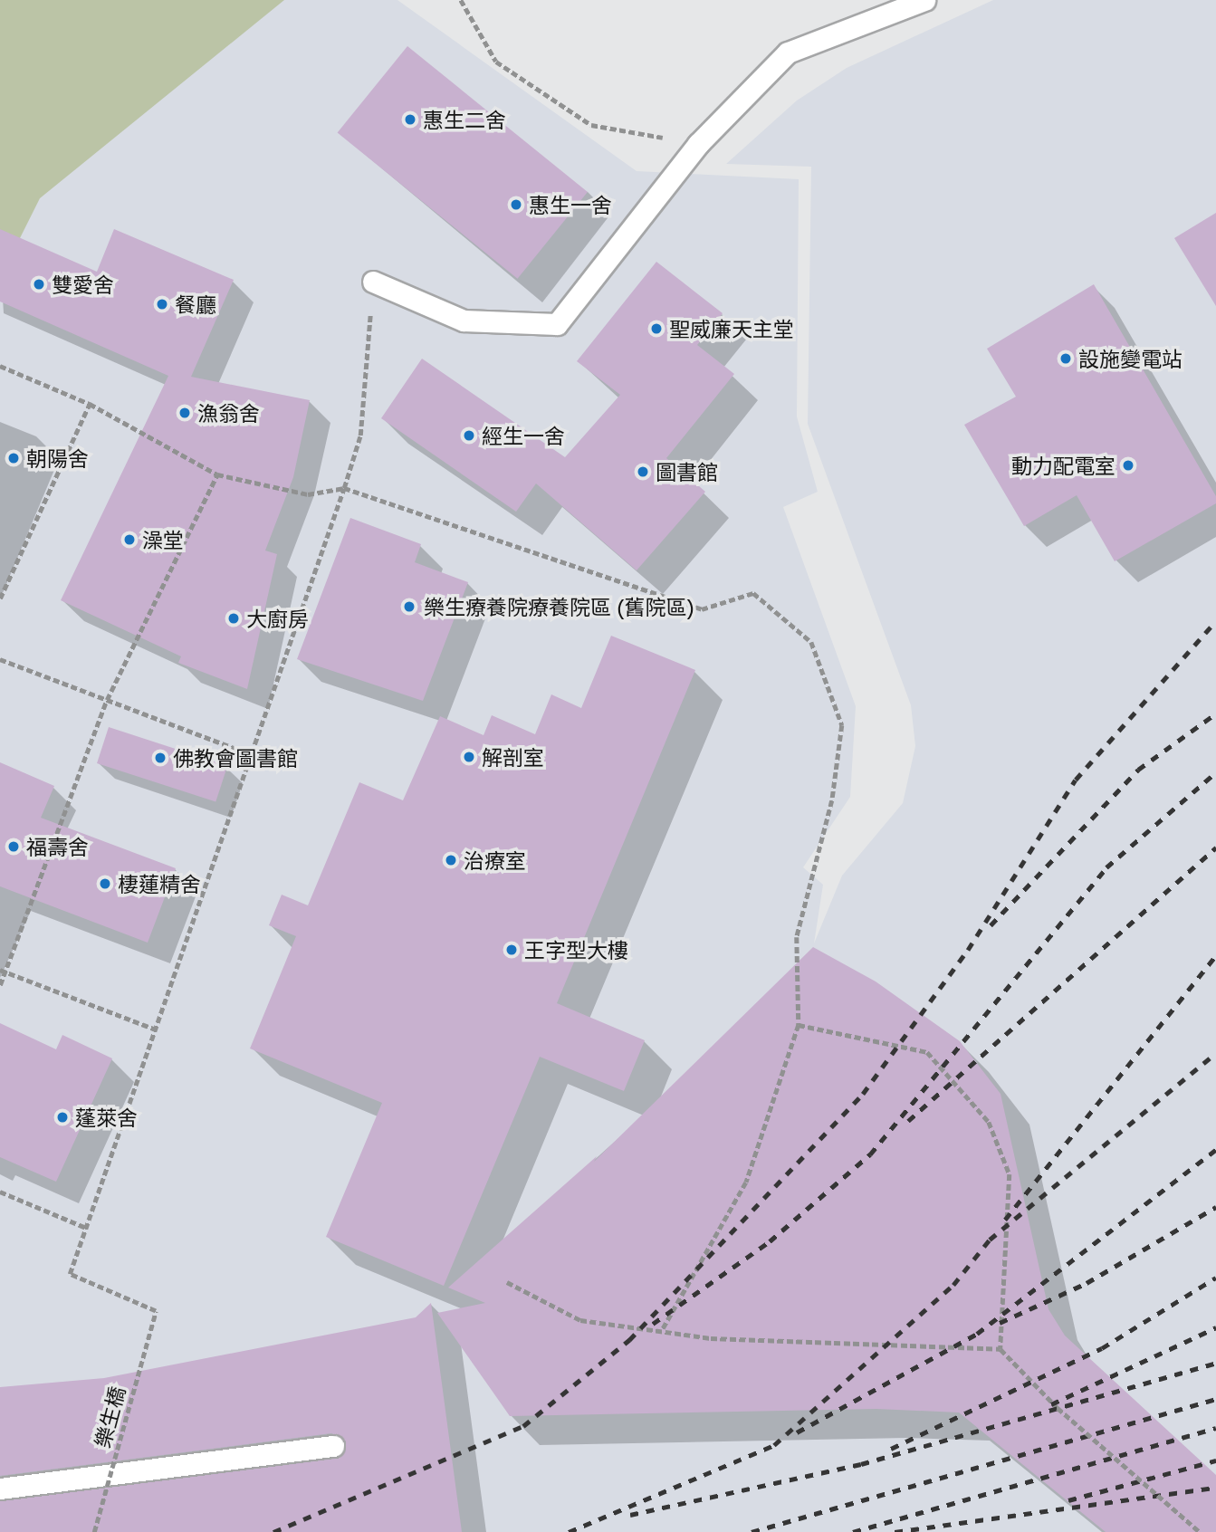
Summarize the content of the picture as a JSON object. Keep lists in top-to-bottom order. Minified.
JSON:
{"streets":{"path":["樂生橋"]},"places":["惠生二舍","惠生一舍","雙愛舍","餐廳","聖威廉天主堂","設施變電站","漁翁舍","經生一舍","朝陽舍","動力配電室","圖書館","澡堂","樂生療養院療養院區 (舊院區)","大廚房","解剖室","佛教會圖書館","福壽舍","治療室","棲蓮精舍","王字型大樓","蓬萊舍"]}
